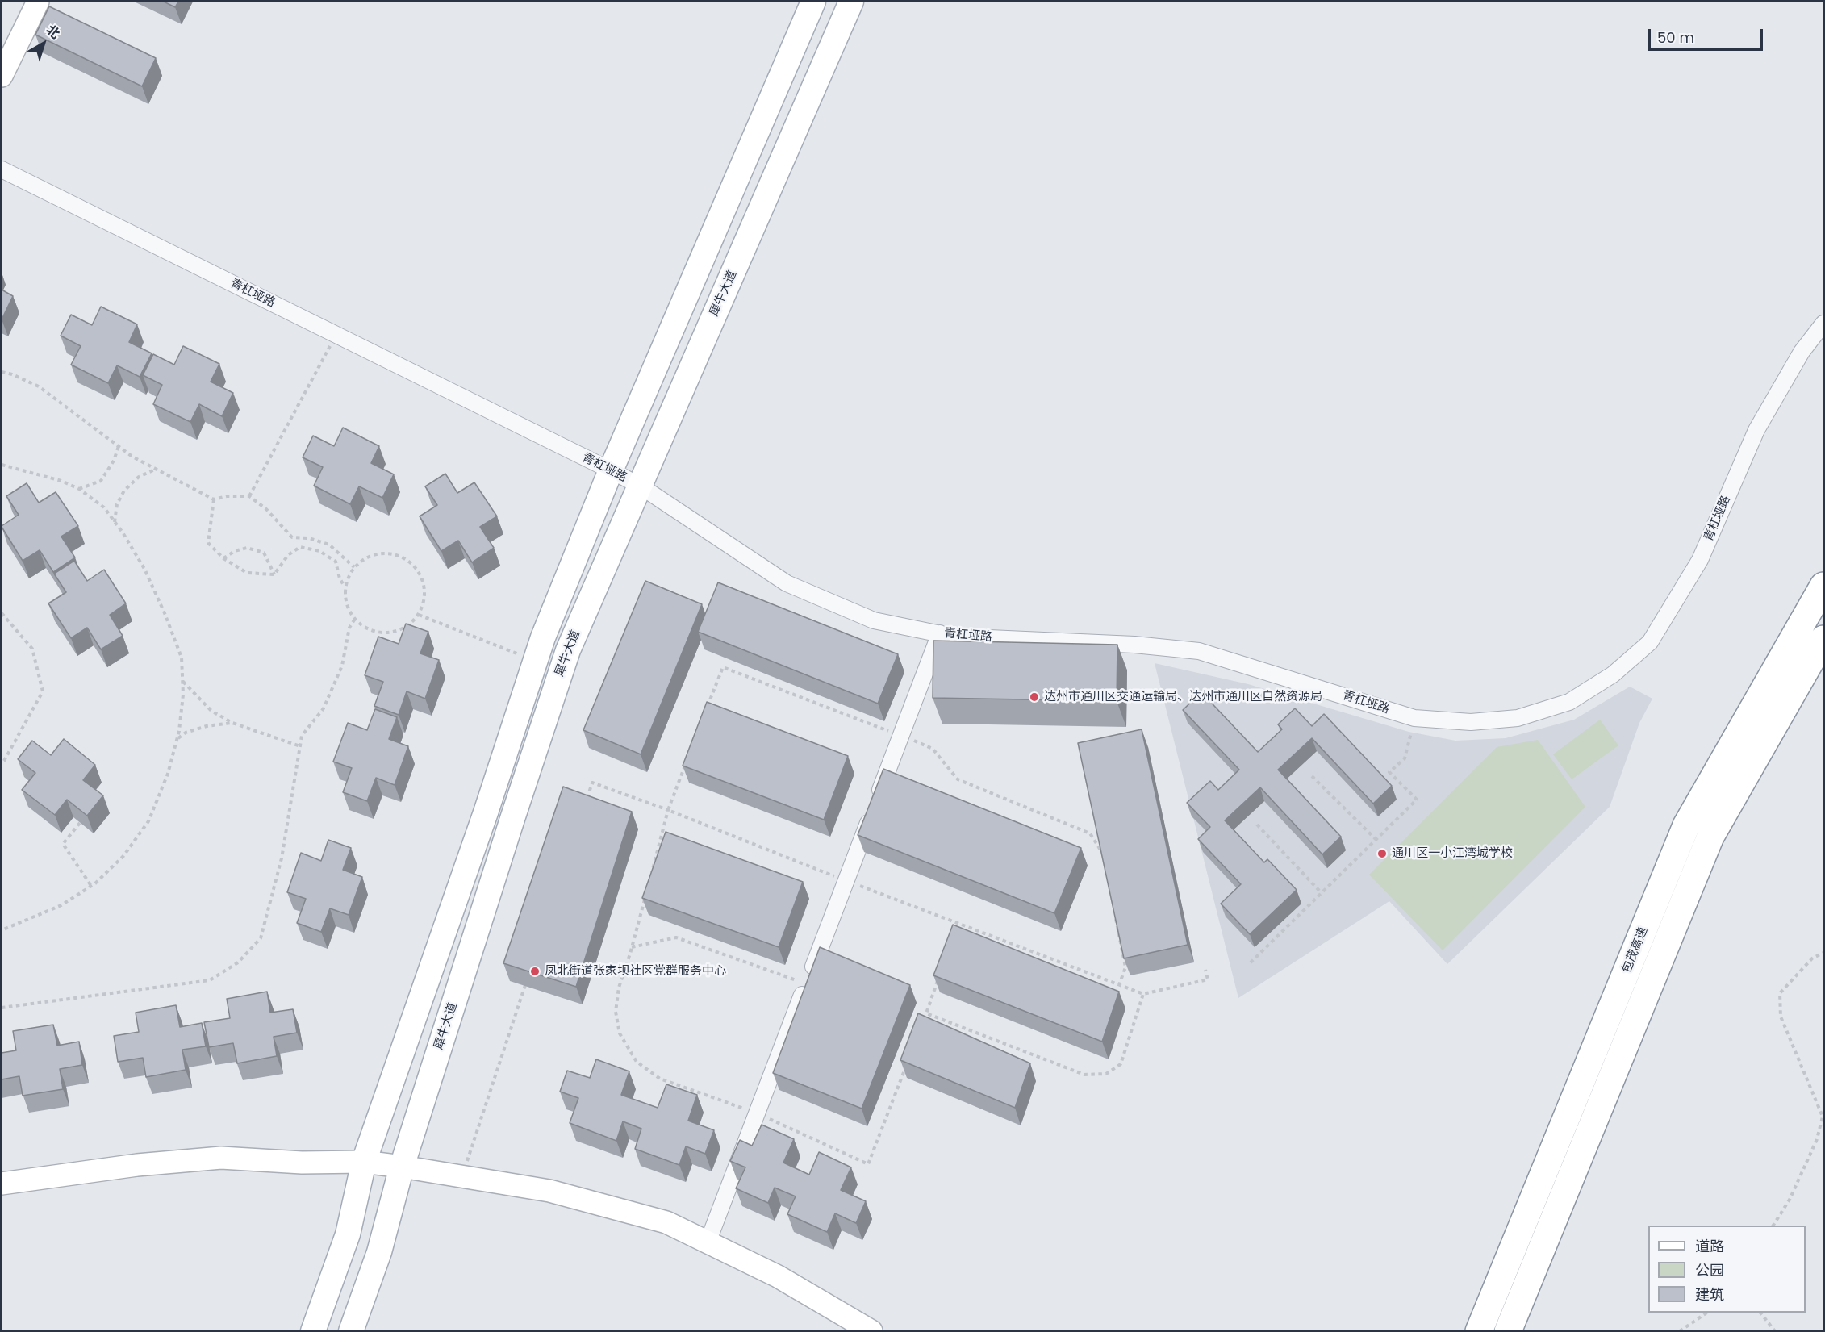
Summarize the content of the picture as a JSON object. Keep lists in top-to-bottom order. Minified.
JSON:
{"streets":{"highway":["包茂高速"],"main road":["犀牛大道"],"street":["青杠垭路"]},"crossings":[["青杠垭路","犀牛大道"]],"places":["达州市通川区交通运输局、达州市通川区自然资源局","通川区一小江湾城学校","凤北街道张家坝社区党群服务中心"],"legend":["道路","公园","建筑"],"scale_bar":"50 m","north":"top right"}
